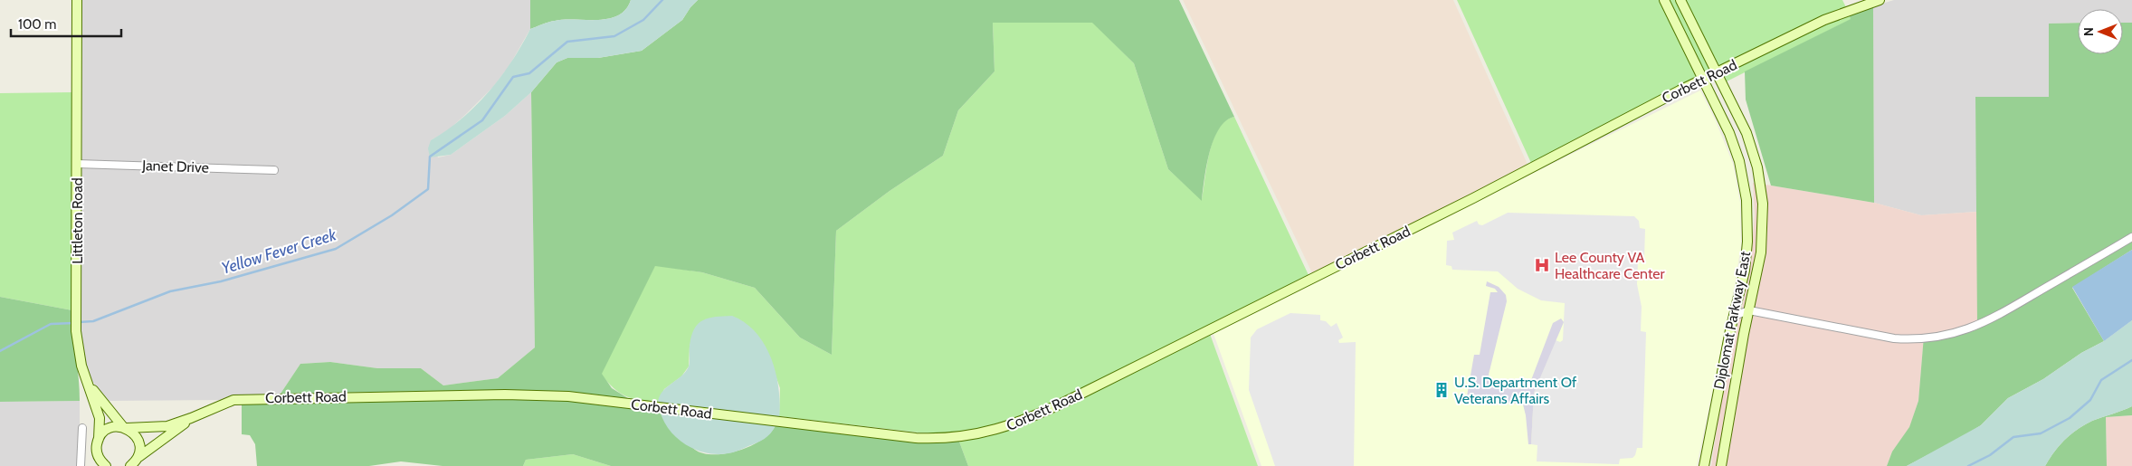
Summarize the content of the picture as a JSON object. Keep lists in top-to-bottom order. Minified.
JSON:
{"streets":{"street":["Corbett Road","Janet Drive","Littleton Road","Diplomat Parkway East"]},"crossings":[["Corbett Road","Diplomat Parkway East"],["Janet Drive","Littleton Road"]],"water":["Yellow Fever Creek"],"places":{"hospital":["Lee County VA Healthcare Center"],"building":["U.S. Department Of Veterans Affairs"]},"scale_bar":"100 m","north":"left"}
